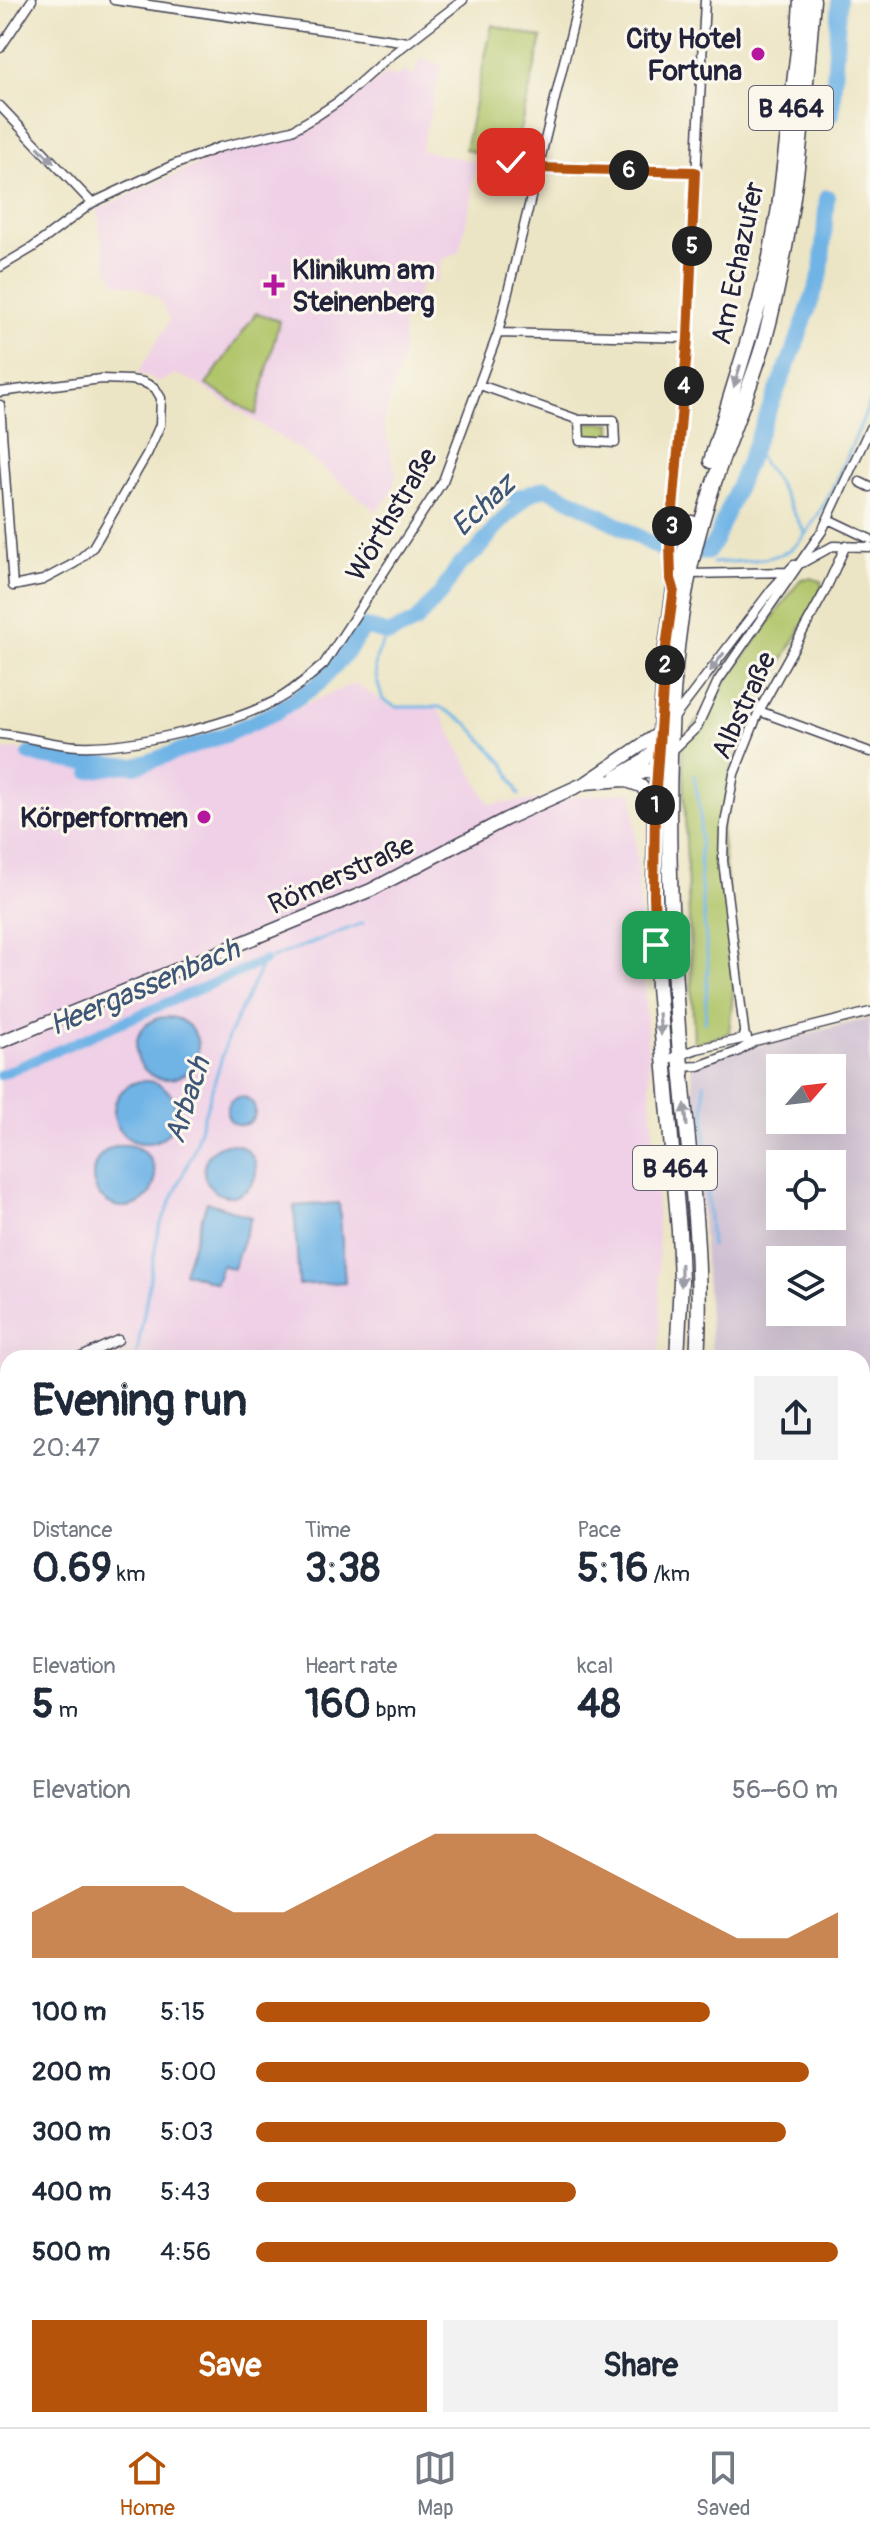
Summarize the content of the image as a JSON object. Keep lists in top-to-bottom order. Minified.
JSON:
{"streets":{"main road":["B 464","Am Echazufer","Römerstraße"],"street":["Wörthstraße","Albstraße"]},"crossings":[["B 464","Am Echazufer"],["B 464","Albstraße"],["B 464","Römerstraße"],["Am Echazufer","Albstraße"],["Am Echazufer","Römerstraße"],["Albstraße","Römerstraße"]],"water":["Echaz","Heergassenbach","Arbach"],"places":{"other":["City Hotel Fortuna","Körperformen"],"health":["Klinikum am Steinenberg"]},"north":"top right","page":{"pins":["6","5","4","3","2","1"],"heading":["Evening run","20:47"],"stats":[["Distance","0.69 km"],["Time","3:38"],["Pace","5:16 /km"],["Elevation","5 m"],["Heart rate","160 bpm"],["kcal","48"]],"chart":["Elevation","56–60 m"],"list":[{"name":"100 m","note":"5:15"},{"name":"200 m","note":"5:00"},{"name":"300 m","note":"5:03"},{"name":"400 m","note":"5:43"},{"name":"500 m","note":"4:56"}],"buttons":["Save","Share"],"tabs":["Home","Map","Saved"]}}
